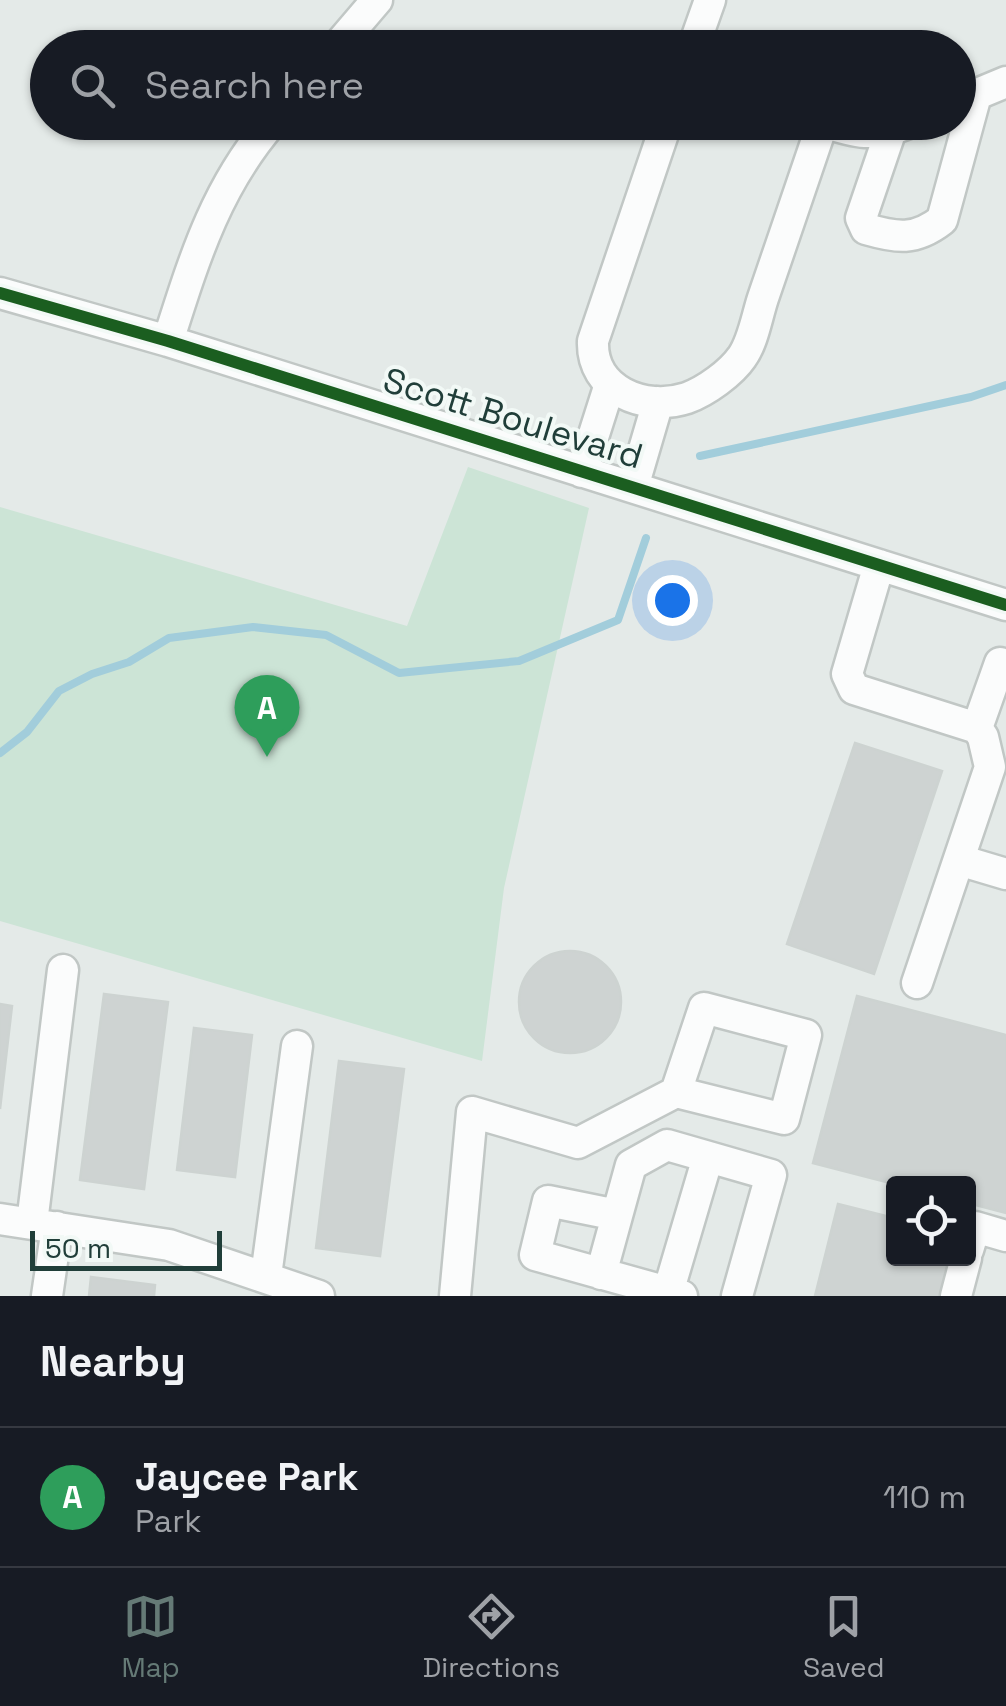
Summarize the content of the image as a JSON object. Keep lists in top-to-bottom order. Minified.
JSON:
{"streets":{"street":["Scott Boulevard"]},"scale_bar":"50 m","page":{"search":"Search here","pins":"A","scale":"50 m","heading":"Nearby","list":[{"mark":"A","name":"Jaycee Park","note":"Park","value":"110 m"}],"nav":["Map","Directions","Saved"]}}
